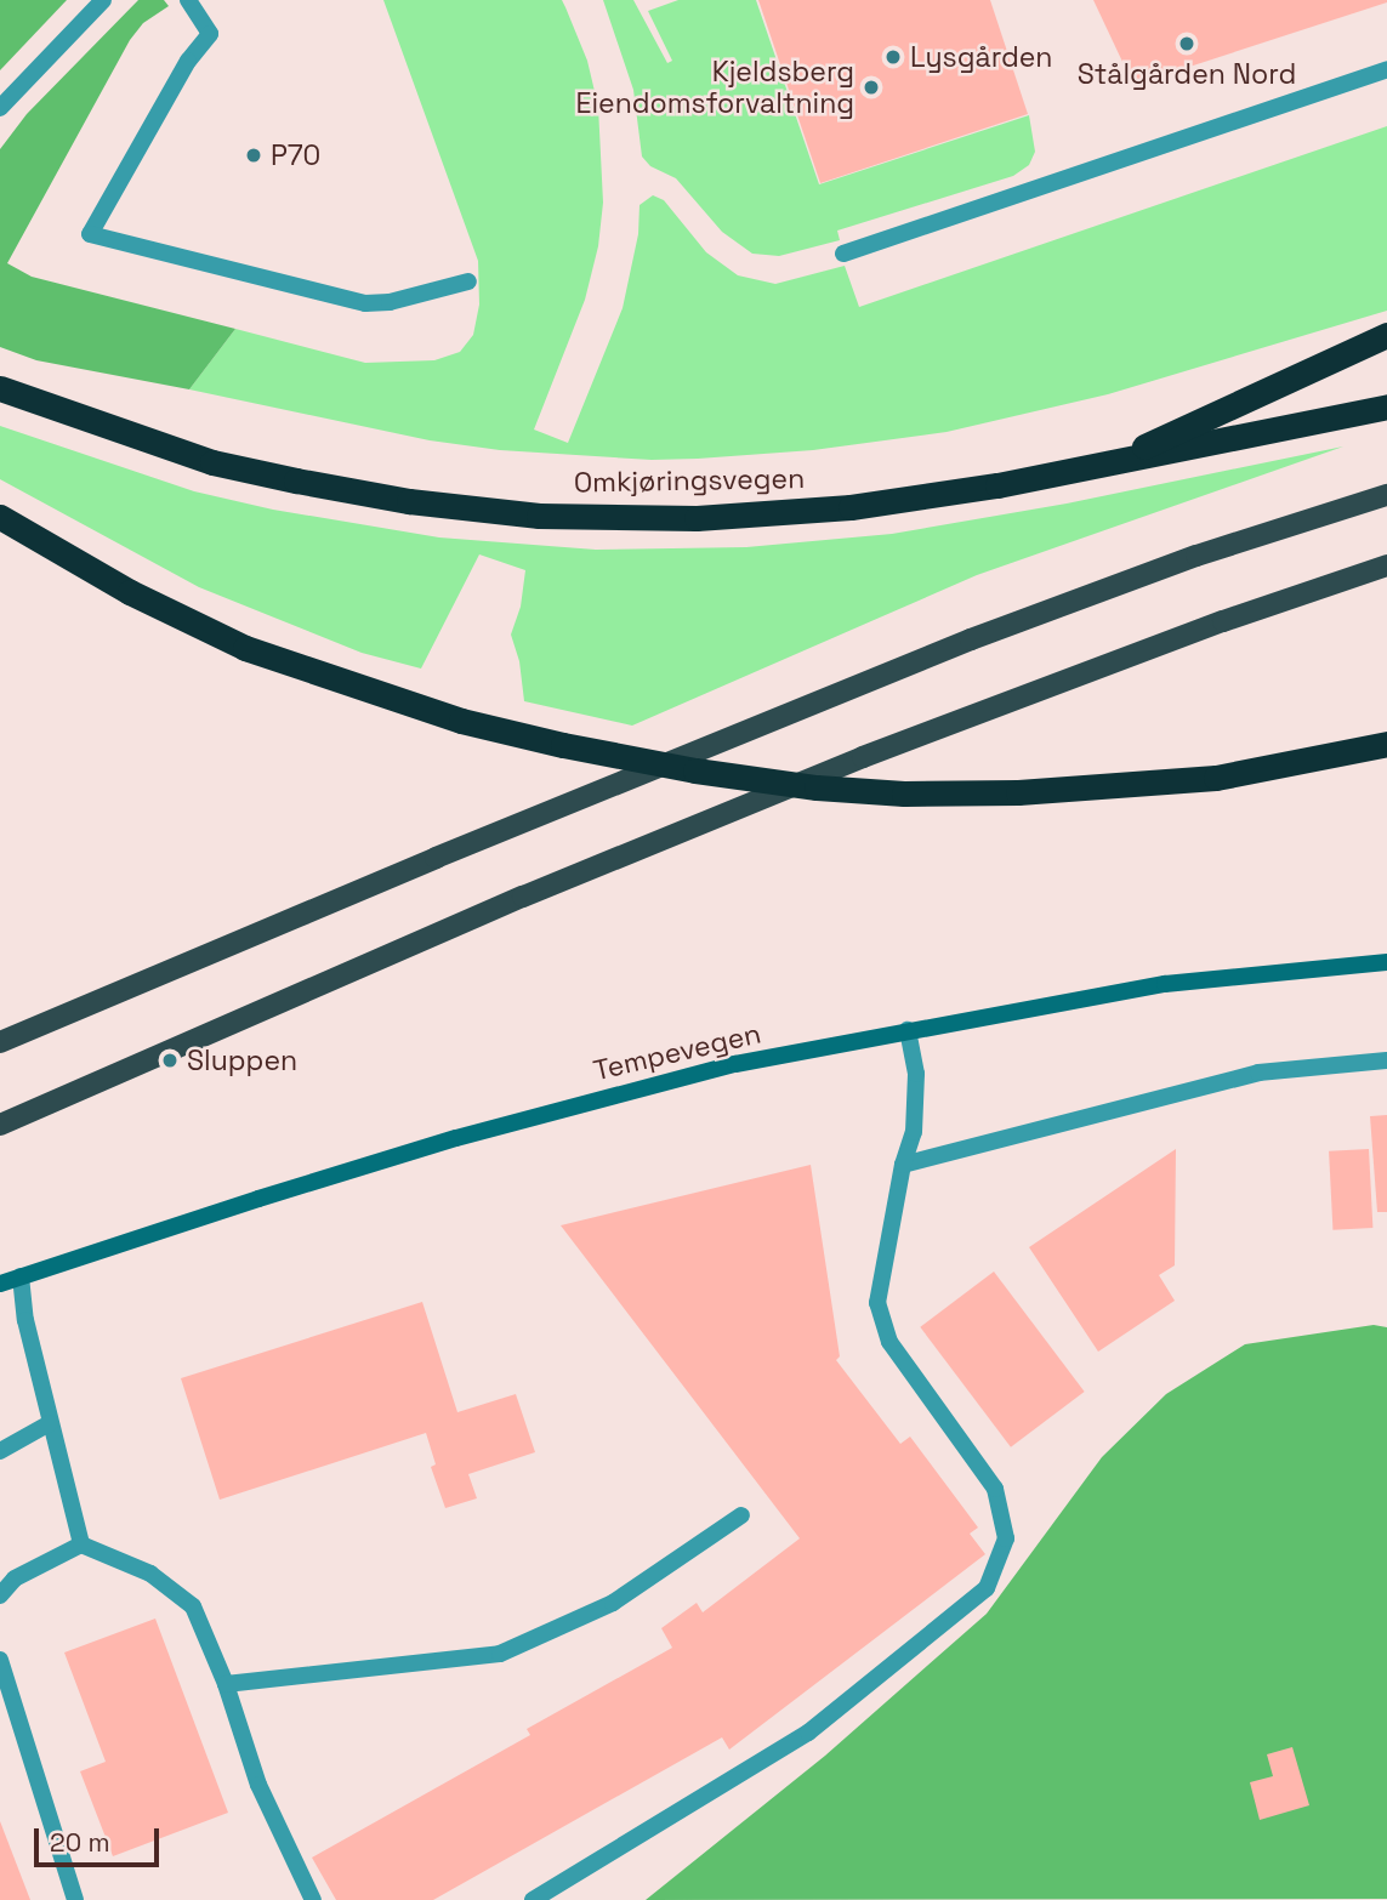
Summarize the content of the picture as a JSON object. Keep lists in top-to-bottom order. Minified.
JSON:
{"streets":{"highway":["Omkjøringsvegen"],"street":["Tempevegen"]},"places":["Stålgården Nord","Lysgården","Kjeldsberg Eiendomsforvaltning","P70","Sluppen"],"scale_bar":"20 m"}
